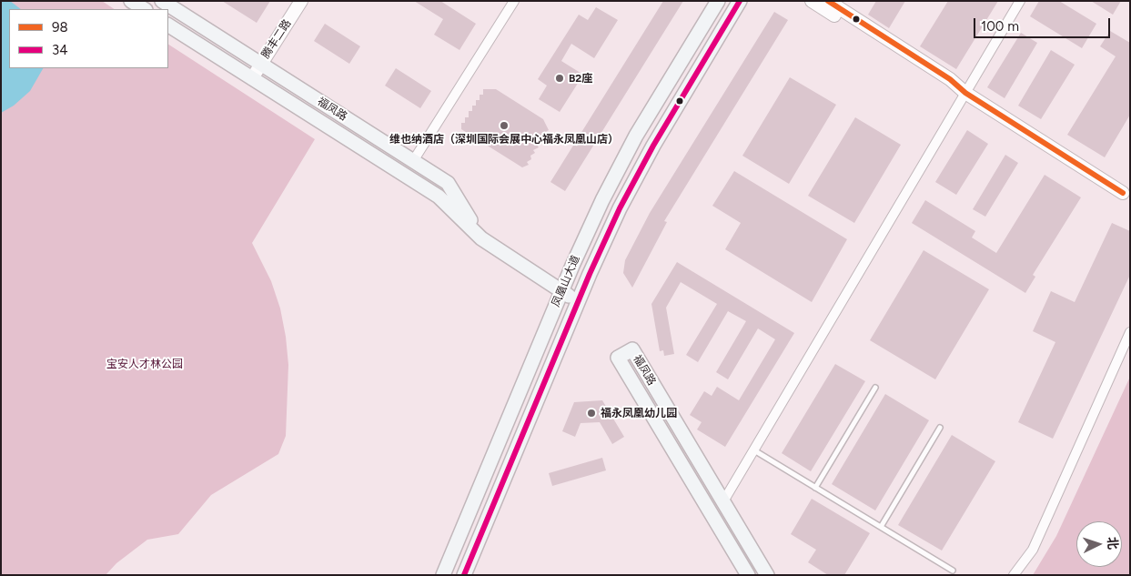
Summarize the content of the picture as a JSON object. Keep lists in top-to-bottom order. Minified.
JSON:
{"streets":{"main road":["福凤路","凤凰山大道"],"street":["腾丰二路"]},"crossings":[["腾丰二路","福凤路"],["福凤路","凤凰山大道"]],"parks":["宝安人才林公园"],"places":["B2座","维也纳酒店（深圳国际会展中心福永凤凰山店）","福永凤凰幼儿园"],"lines":["transit line 98","transit line 34"],"legend":["98","34"],"scale_bar":"100 m","north":"right"}
